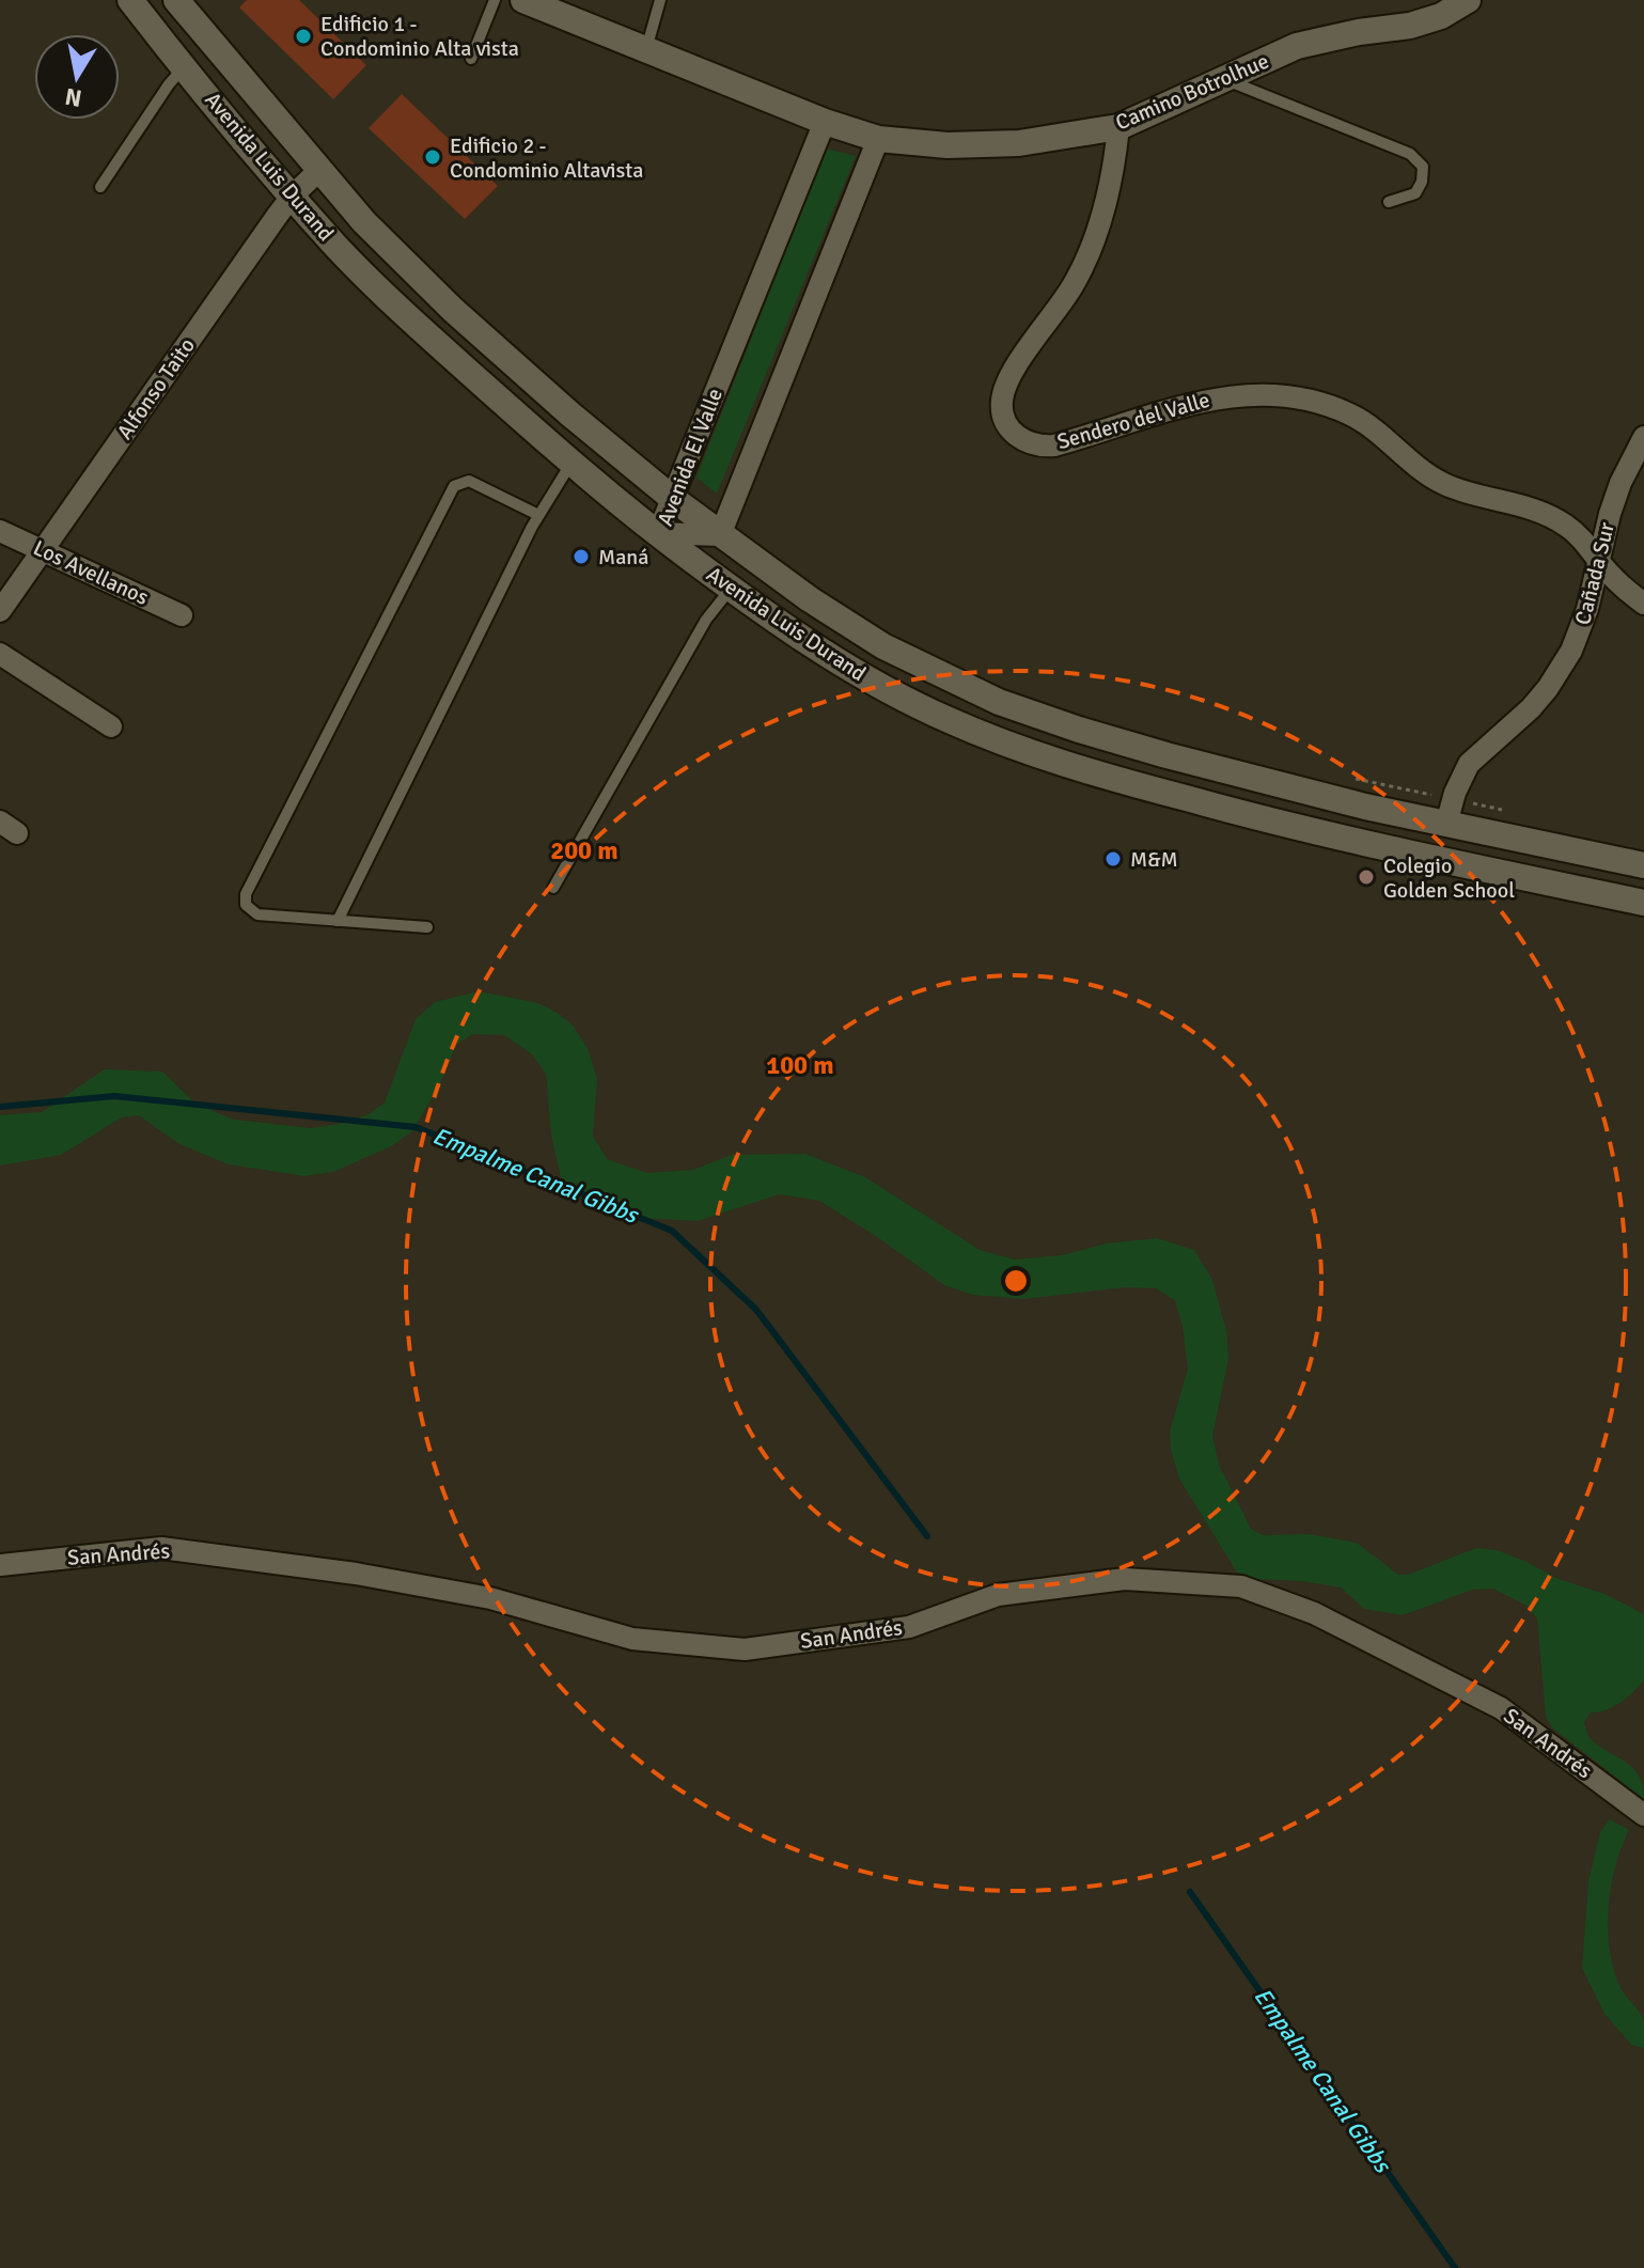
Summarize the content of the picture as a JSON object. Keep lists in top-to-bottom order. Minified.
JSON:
{"streets":{"street":["Camino Botrolhue","Avenida Luis Durand","Alfonso Taito","Sendero del Valle","Avenida El Valle","Los Avellanos","Cañada Sur","San Andrés"]},"crossings":[["Camino Botrolhue","Sendero del Valle"],["Camino Botrolhue","Avenida El Valle"],["Avenida Luis Durand","Alfonso Taito"],["Avenida Luis Durand","Avenida El Valle"],["Avenida Luis Durand","Cañada Sur"],["Alfonso Taito","Los Avellanos"],["Sendero del Valle","Cañada Sur"]],"water":["Empalme Canal Gibbs"],"places":["Edificio 1 - Condominio Alta vista","Edificio 2 - Condominio Altavista","Maná","M&M","Colegio Golden School"],"north":"bottom","rings":["200 m","100 m"]}
